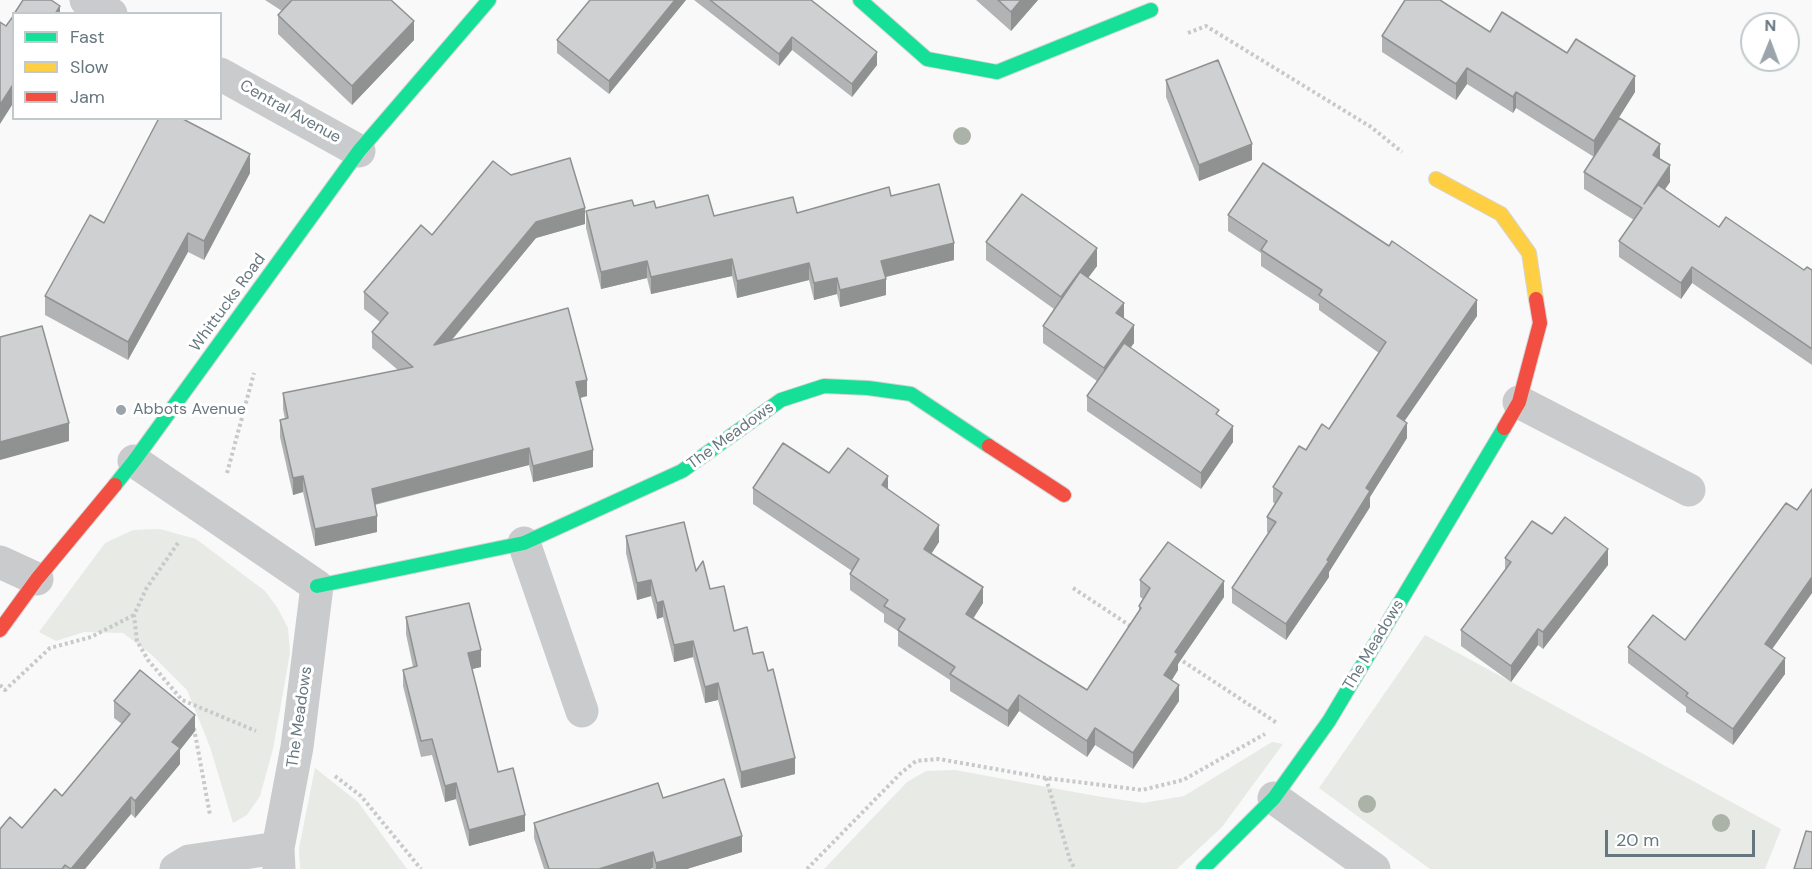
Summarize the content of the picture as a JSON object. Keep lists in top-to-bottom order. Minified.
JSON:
{"streets":{"street":["Central Avenue","Whittucks Road","The Meadows"]},"crossings":[["Central Avenue","Whittucks Road"]],"places":["Abbots Avenue"],"legend":["Fast","Slow","Jam"],"scale_bar":"20 m","north":"top"}
